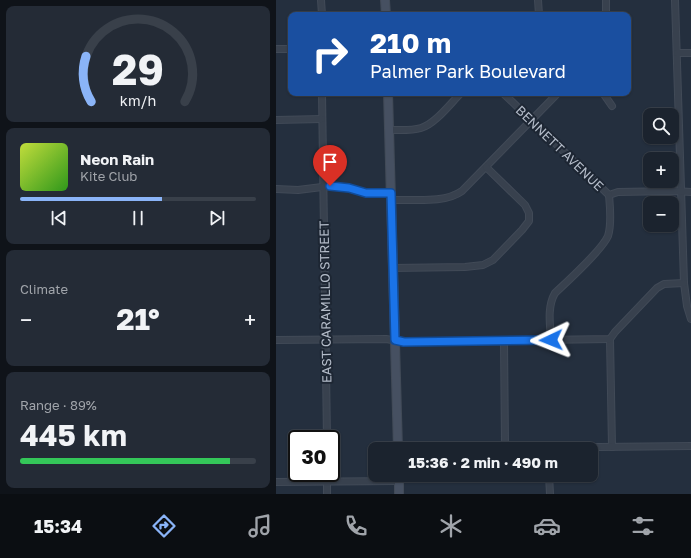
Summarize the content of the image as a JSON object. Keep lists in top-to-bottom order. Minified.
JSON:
{"streets":{"street":["BENNETT AVENUE","EAST CARAMILLO STREET"]},"page":{"turn":["210 m","Palmer Park Boulevard"],"map_buttons":["+","−"],"song":["Neon Rain","Kite Club"],"tile":["Climate",["Range · 89%","445 km"]],"heat":["−","21°","+"],"limit":"30","trip":"15:36 · 2 min · 490 m","tabs":"15:34","gauge":["29","km/h"]}}
